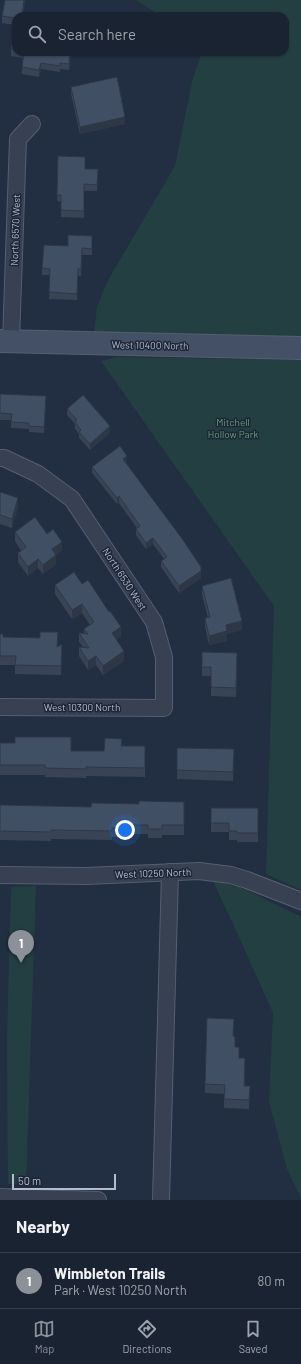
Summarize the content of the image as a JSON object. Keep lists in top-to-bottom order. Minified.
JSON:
{"streets":{"street":["North 6570 West","West 10400 North","North 6530 West","West 10300 North","West 10250 North"]},"crossings":[["North 6570 West","West 10400 North"],["North 6530 West","West 10300 North"]],"parks":["Mitchell Hollow Park"],"scale_bar":"50 m","page":{"search":"Search here","pins":"1","scale":"50 m","heading":"Nearby","list":[{"mark":"1","name":"Wimbleton Trails","note":"Park · West 10250 North","value":"80 m"}],"nav":["Map","Directions","Saved"]}}
